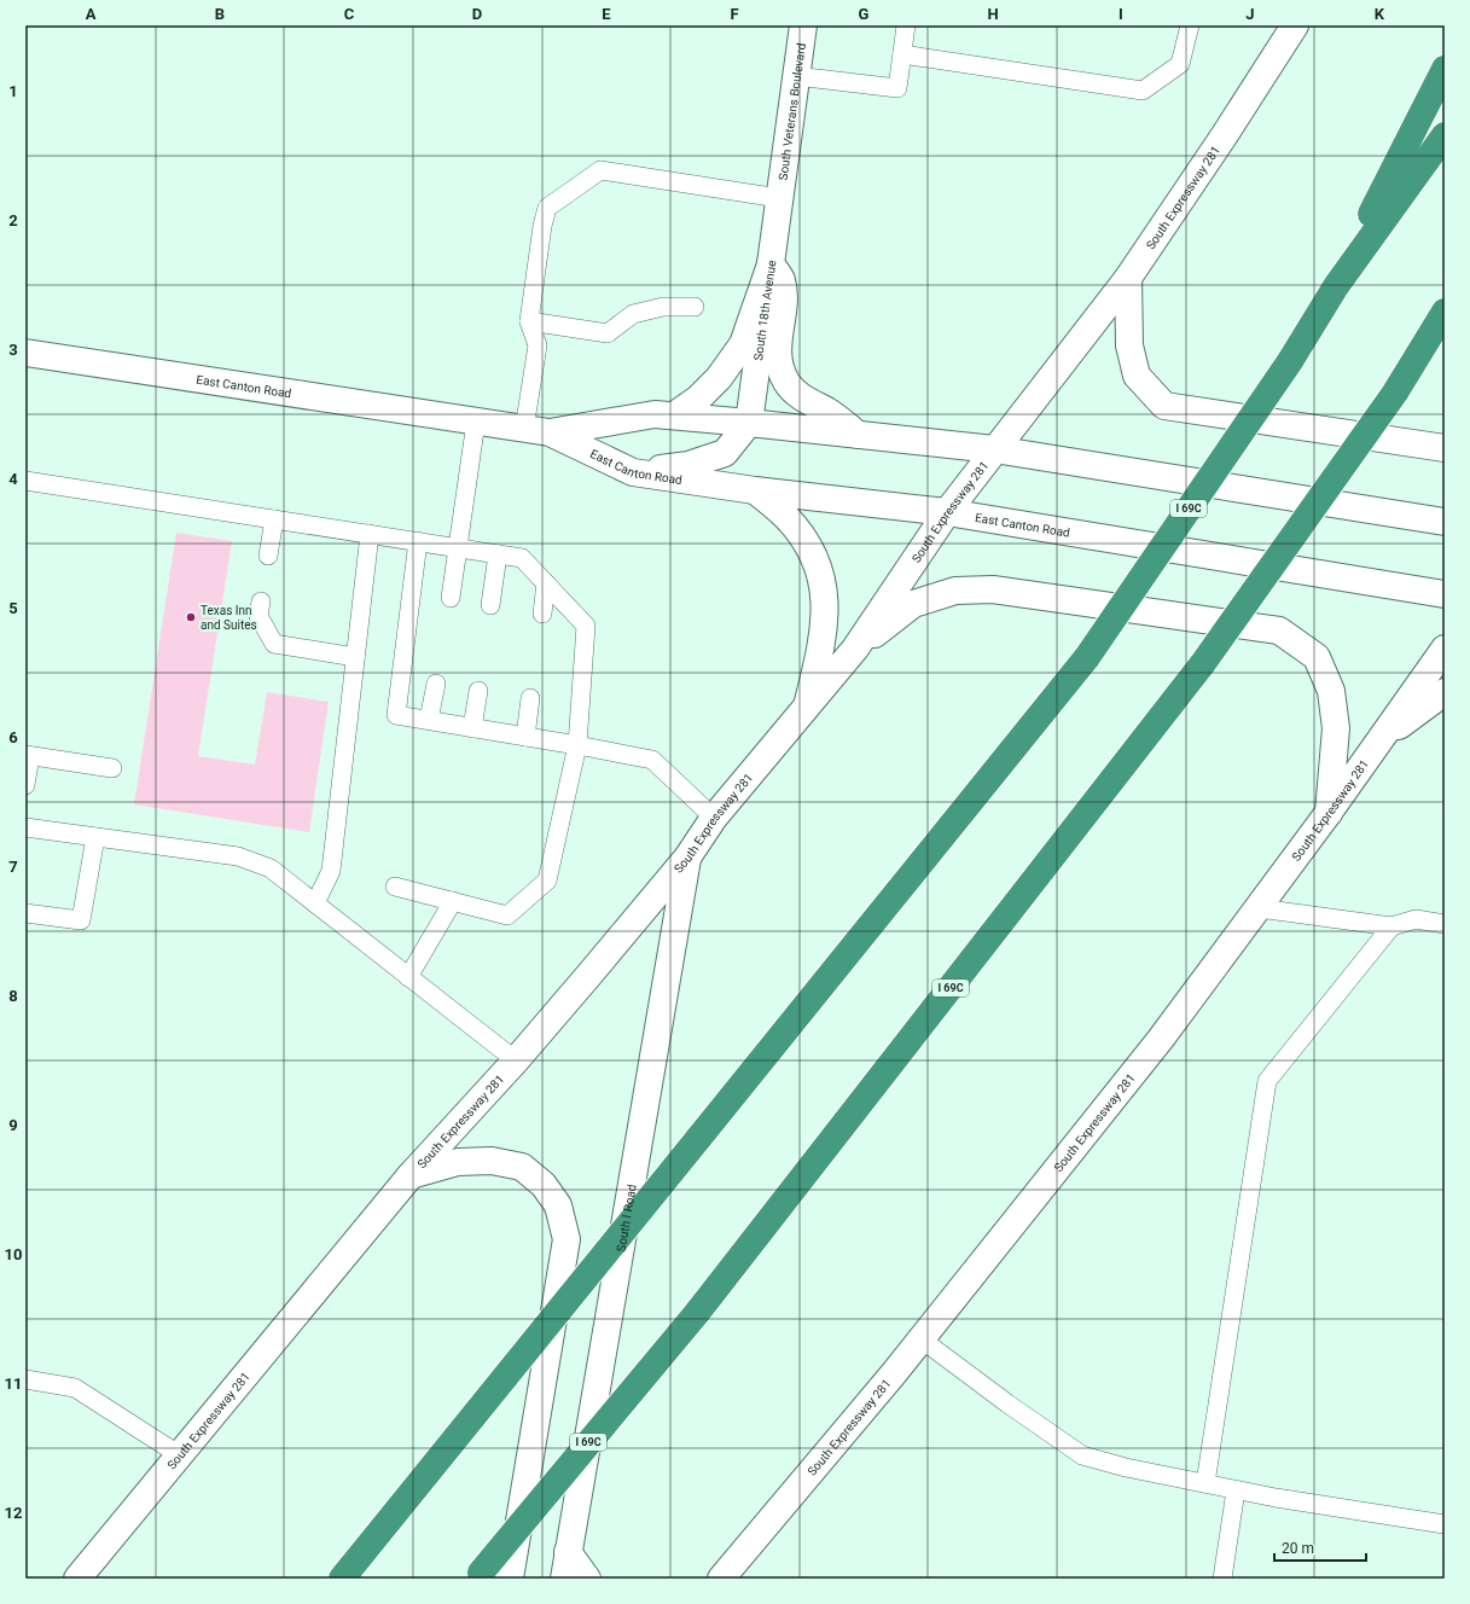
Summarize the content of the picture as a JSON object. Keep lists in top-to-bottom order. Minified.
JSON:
{"streets":{"highway":["I 69C"],"main road":["South Veterans Boulevard","South Expressway 281","South 18th Avenue","East Canton Road","South I Road"]},"crossings":[["South Veterans Boulevard","South 18th Avenue"],["South Expressway 281","East Canton Road"],["South Expressway 281","South I Road"],["South 18th Avenue","East Canton Road"]],"places":["Texas Inn and Suites"],"scale_bar":"20 m","grid":{"columns":["A","B","C","D","E","F","G","H","I","J","K"],"rows":["1","2","3","4","5","6","7","8","9","10","11","12"]}}
